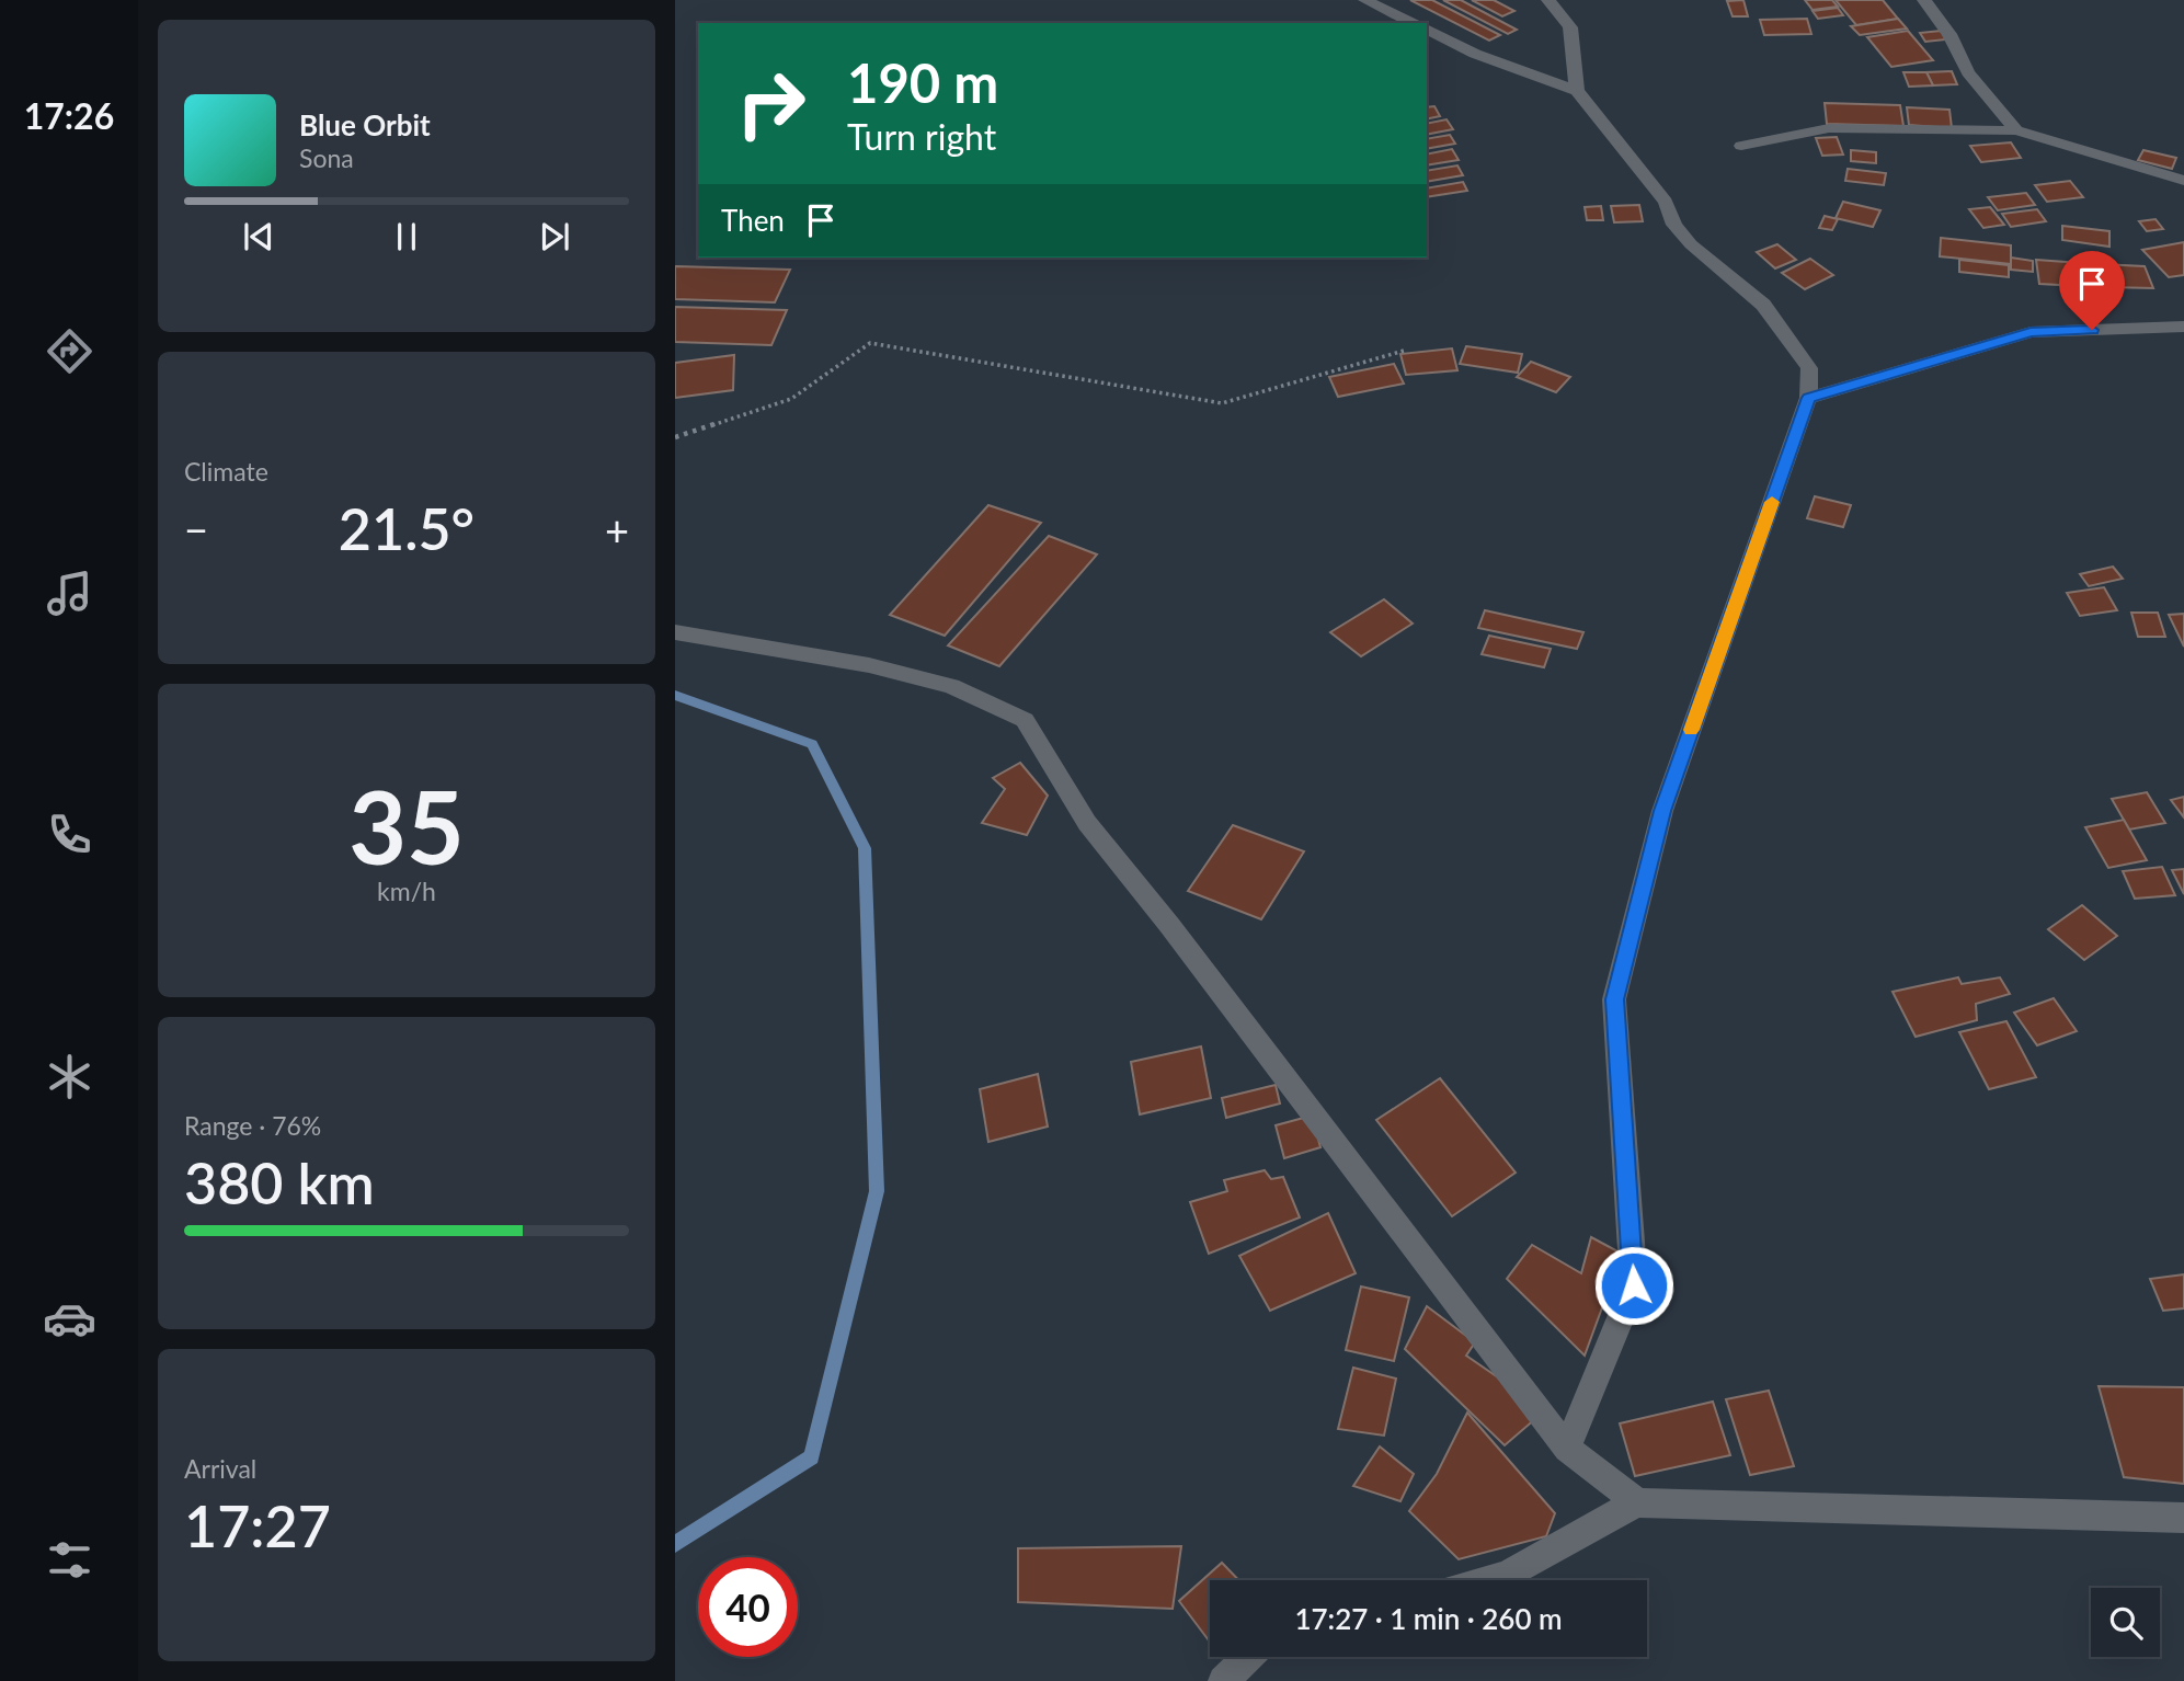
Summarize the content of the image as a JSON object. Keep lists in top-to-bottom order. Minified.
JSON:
{"page":{"tabs":"17:26","turn":["190 m","Turn right"],"song":["Blue Orbit","Sona"],"then":"Then","tile":["Climate",["35","km/h"],["Range · 76%","380 km"],["Arrival","17:27"]],"heat":["−","21.5°","+"],"limit":"40","trip":"17:27 · 1 min · 260 m"}}
